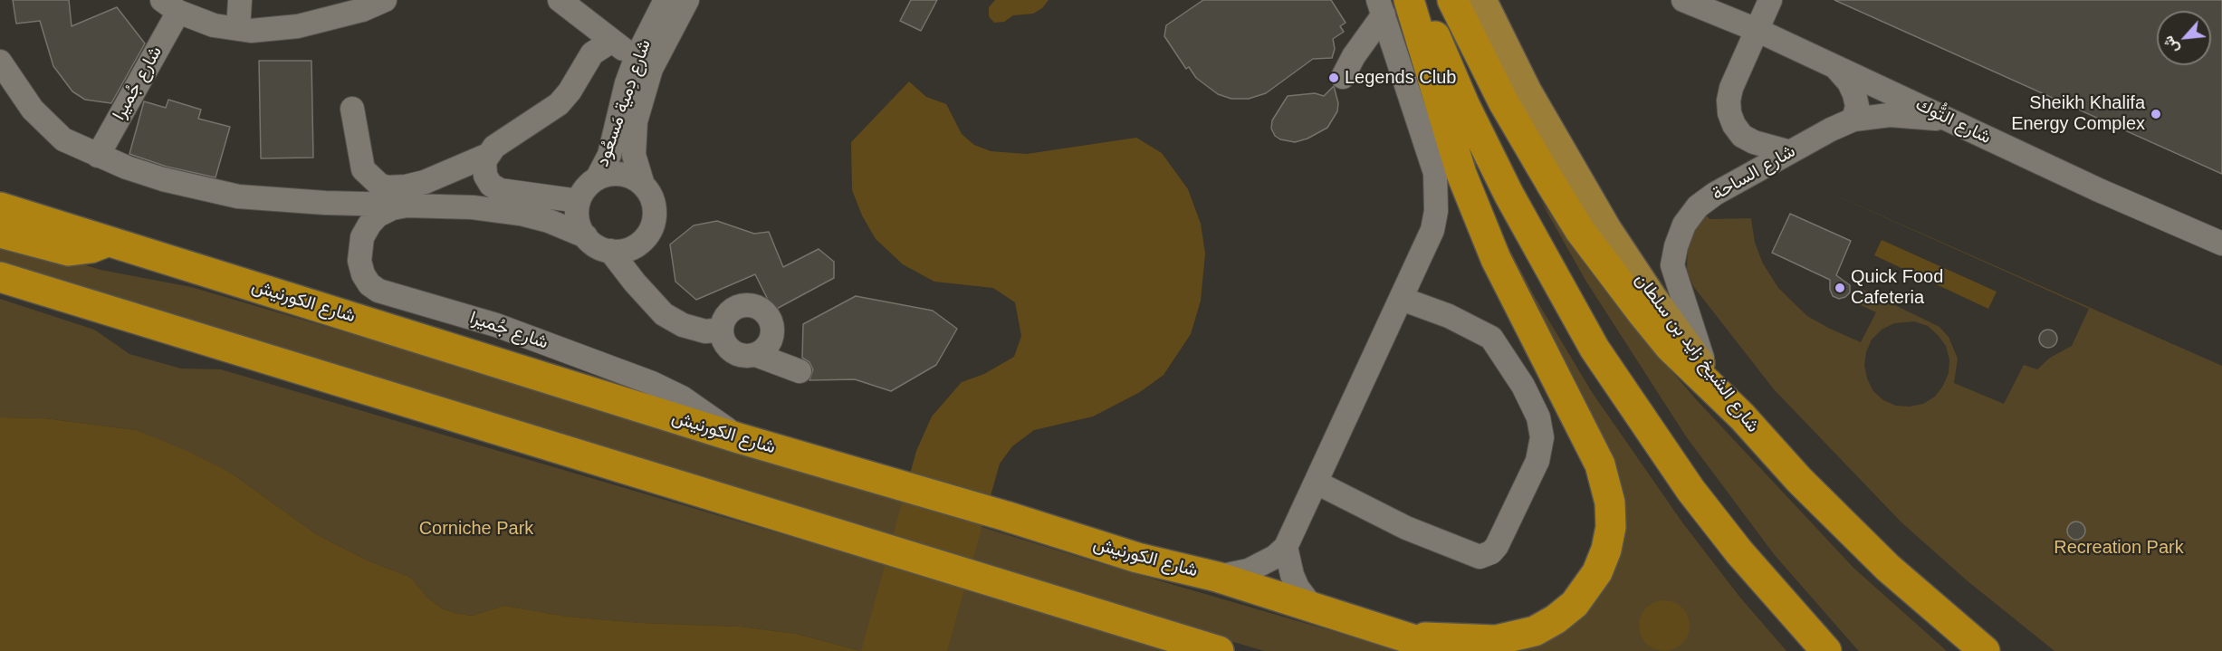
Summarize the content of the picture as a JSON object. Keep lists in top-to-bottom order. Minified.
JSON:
{"streets":{"highway":["شارع الكورنيش","شارع الشيخ زايد بن سلطان"],"street":["شارع جُميرا","شارع دِمية مَسعُود","شارع التُّوك","شارع الساحة"]},"crossings":[["شارع جُميرا","شارع دِمية مَسعُود"],["شارع جُميرا","شارع الكورنيش"],["شارع التُّوك","شارع الساحة"],["شارع الساحة","شارع الشيخ زايد بن سلطان"]],"parks":["Corniche Park","Recreation Park"],"places":["Legends Club","Sheikh Khalifa Energy Complex","Quick Food Cafeteria"],"north":"bottom left"}
